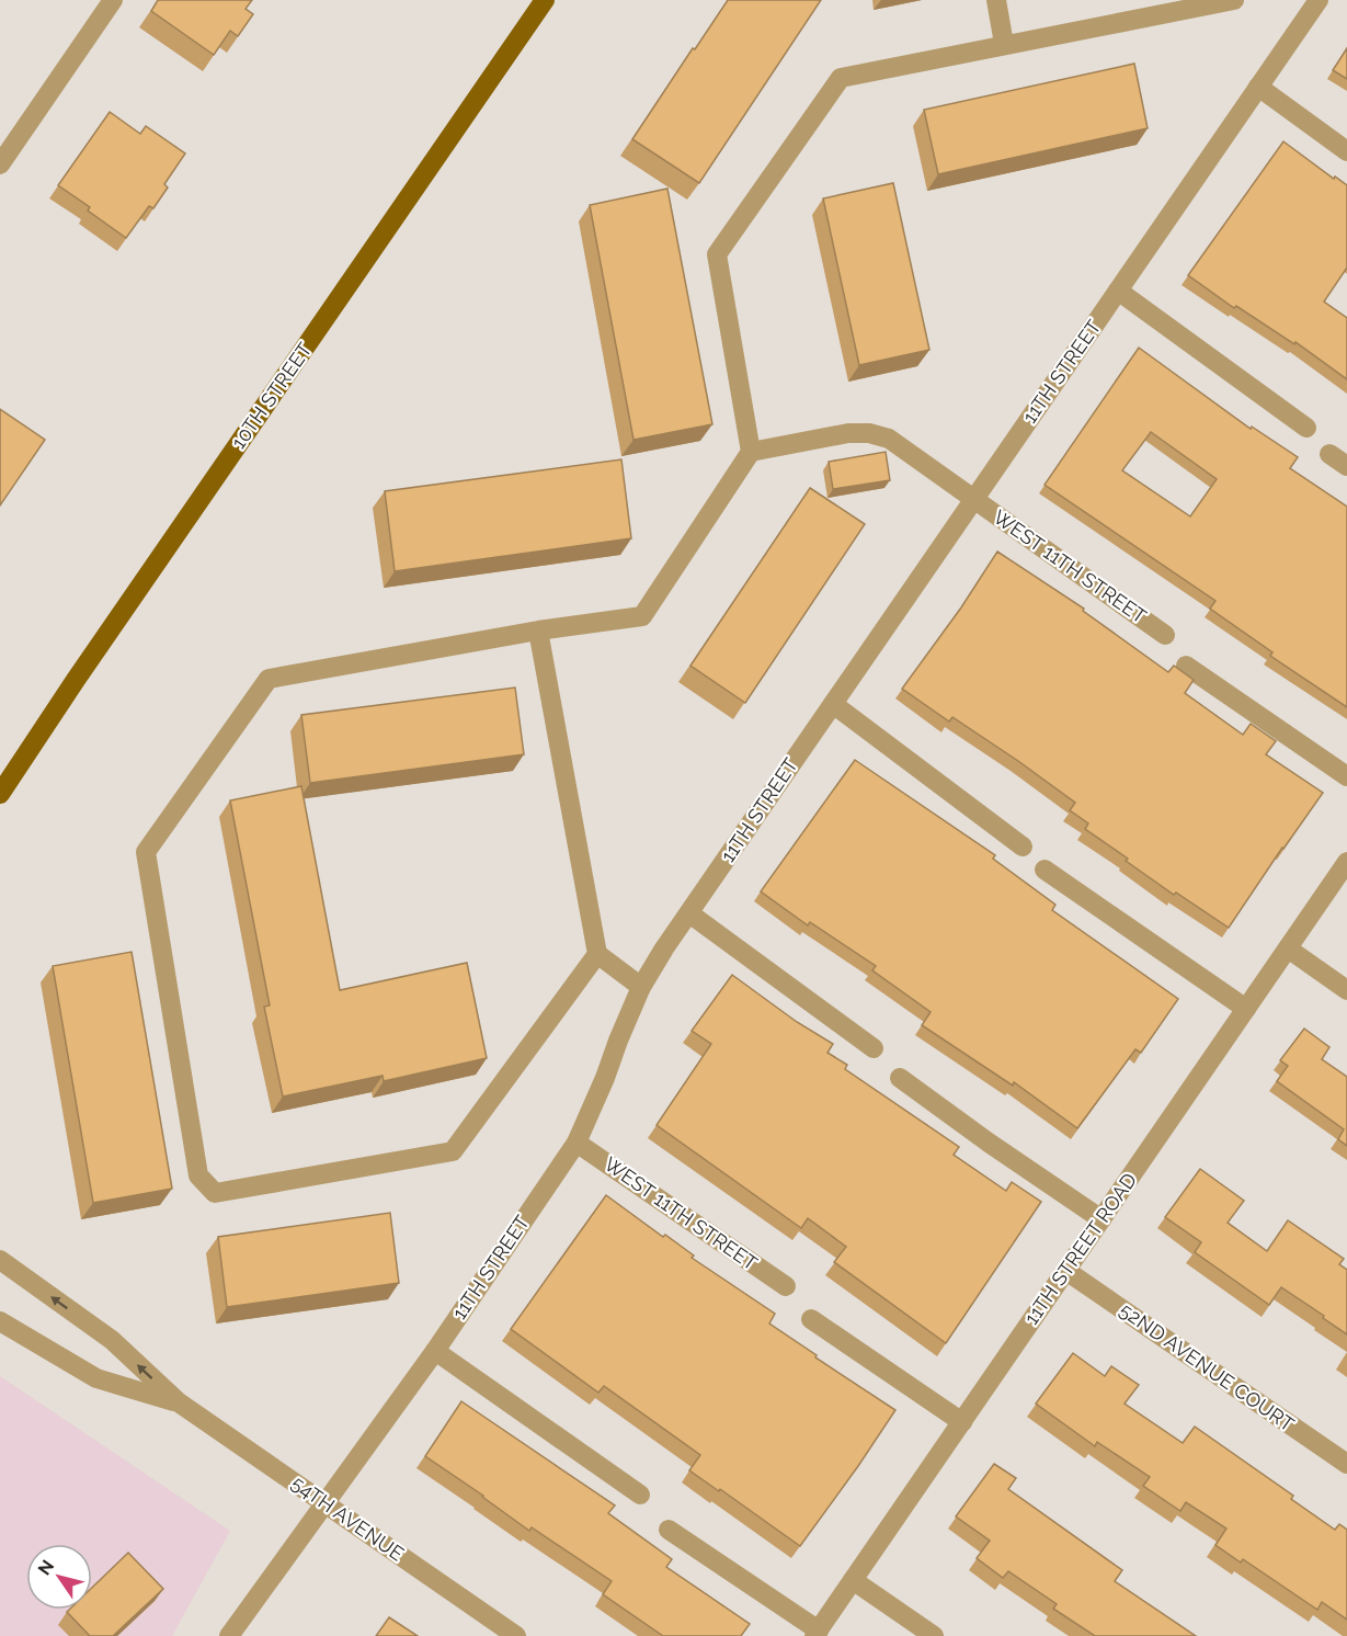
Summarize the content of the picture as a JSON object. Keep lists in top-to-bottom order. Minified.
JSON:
{"streets":{"main road":["10TH STREET"],"street":["11TH STREET","WEST 11TH STREET","11TH STREET ROAD","52ND AVENUE COURT","54TH AVENUE"]},"crossings":[["11TH STREET","WEST 11TH STREET"],["11TH STREET","54TH AVENUE"],["11TH STREET ROAD","52ND AVENUE COURT"]],"north":"top left"}
